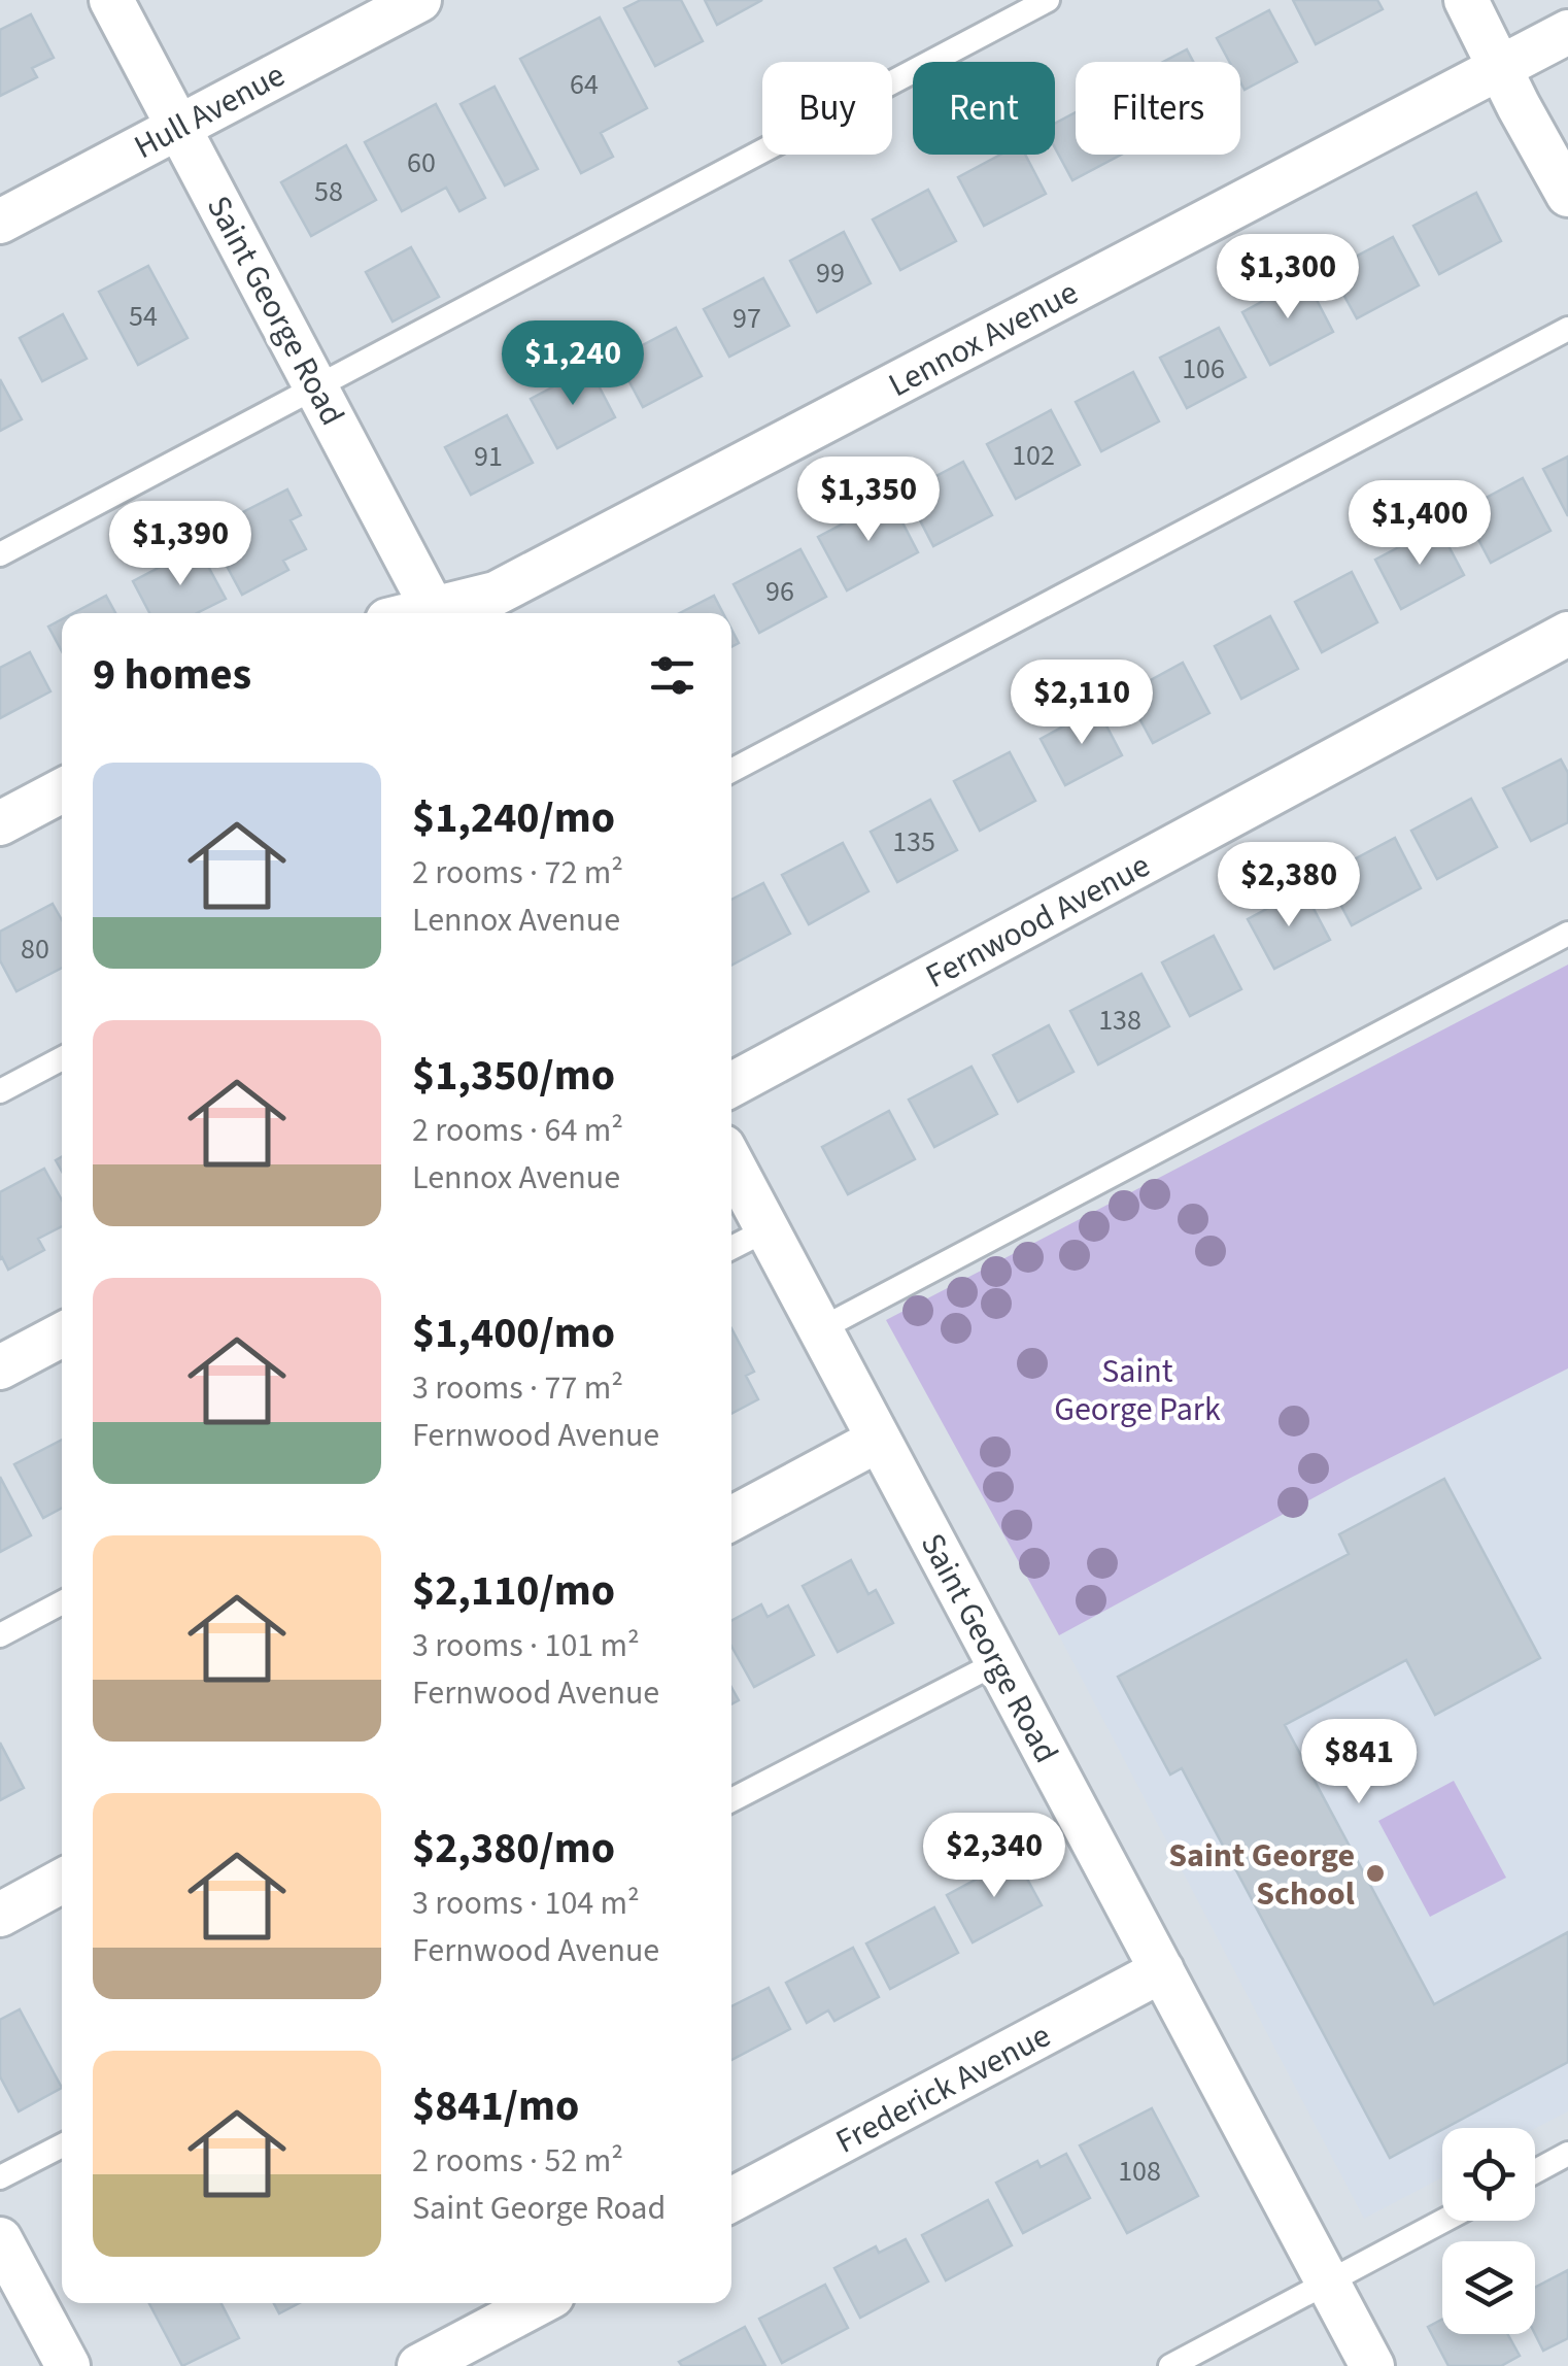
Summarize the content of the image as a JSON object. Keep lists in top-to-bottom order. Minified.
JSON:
{"streets":{"street":["Hull Avenue","Saint George Road","Lennox Avenue","Fernwood Avenue","Frederick Avenue"]},"crossings":[["Hull Avenue","Saint George Road"],["Saint George Road","Frederick Avenue"]],"parks":["Saint George Park"],"places":["Saint George School"],"house_numbers":["64","60","58","99","54","97","106","102","91","96","135","80","138","108"],"page":{"chip":["Buy","Rent","Filters"],"price":["$1,300","$1,240","$1,350","$1,400","$1,390","$2,110","$2,380","$841","$2,340"],"heading":"9 homes","list":[{"name":"$1,240/mo","note":"2 rooms · 72 m² · Lennox Avenue"},{"name":"$1,350/mo","note":"2 rooms · 64 m² · Lennox Avenue"},{"name":"$1,400/mo","note":"3 rooms · 77 m² · Fernwood Avenue"},{"name":"$2,110/mo","note":"3 rooms · 101 m² · Fernwood Avenue"},{"name":"$2,380/mo","note":"3 rooms · 104 m² · Fernwood Avenue"},{"name":"$841/mo","note":"2 rooms · 52 m² · Saint George Road"}]}}
